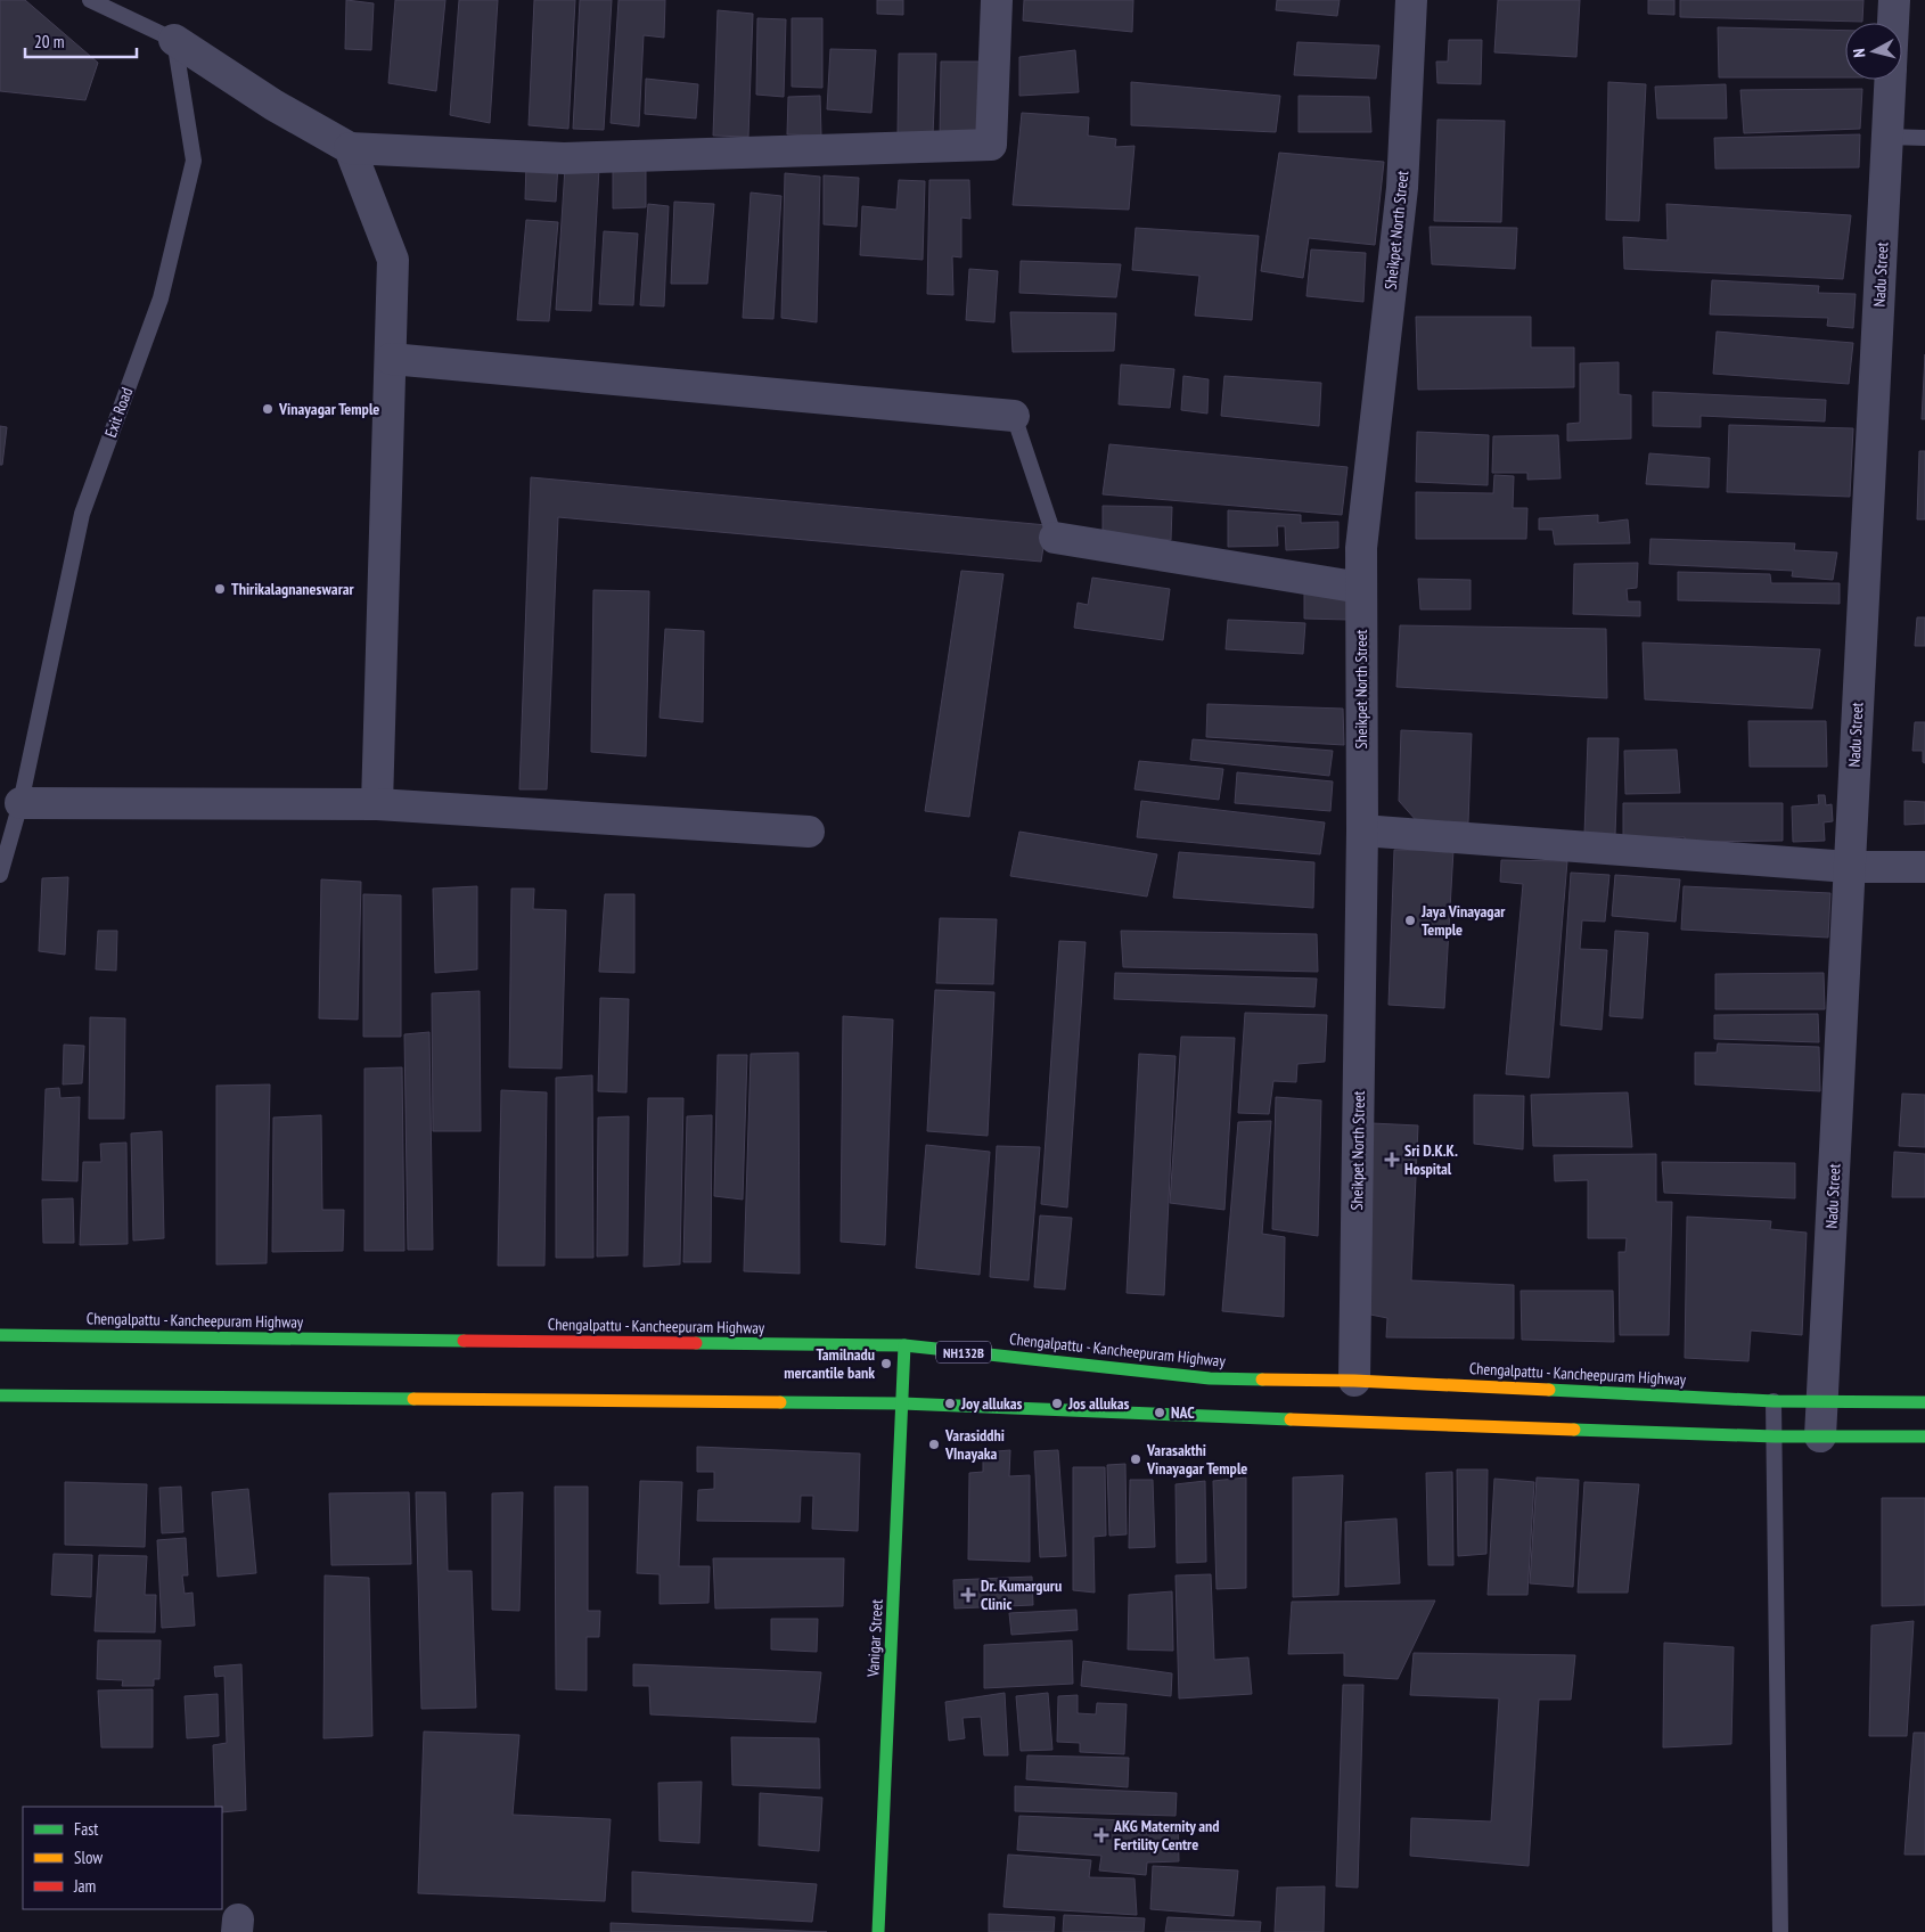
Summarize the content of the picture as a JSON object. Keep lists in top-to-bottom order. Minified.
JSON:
{"streets":{"main road":["Chengalpattu - Kancheepuram Highway","NH132B","Vanigar Street"],"street":["Sheikpet North Street","Nadu Street"],"lane":["Exit Road"]},"crossings":[["Sheikpet North Street","Chengalpattu - Kancheepuram Highway"],["Nadu Street","Chengalpattu - Kancheepuram Highway"],["Chengalpattu - Kancheepuram Highway","Vanigar Street"]],"places":{"other":["Vinayagar Temple","Thirikalagnaneswarar","Jaya Vinayagar Temple","Tamilnadu mercantile bank","Joy allukas","Jos allukas","NAC","Varasiddhi VInayaka","Varasakthi Vinayagar Temple"],"health":["Sri D.K.K. Hospital","Dr. Kumarguru Clinic","AKG Maternity and Fertility Centre"]},"legend":["Fast","Slow","Jam"],"scale_bar":"20 m","north":"left"}
